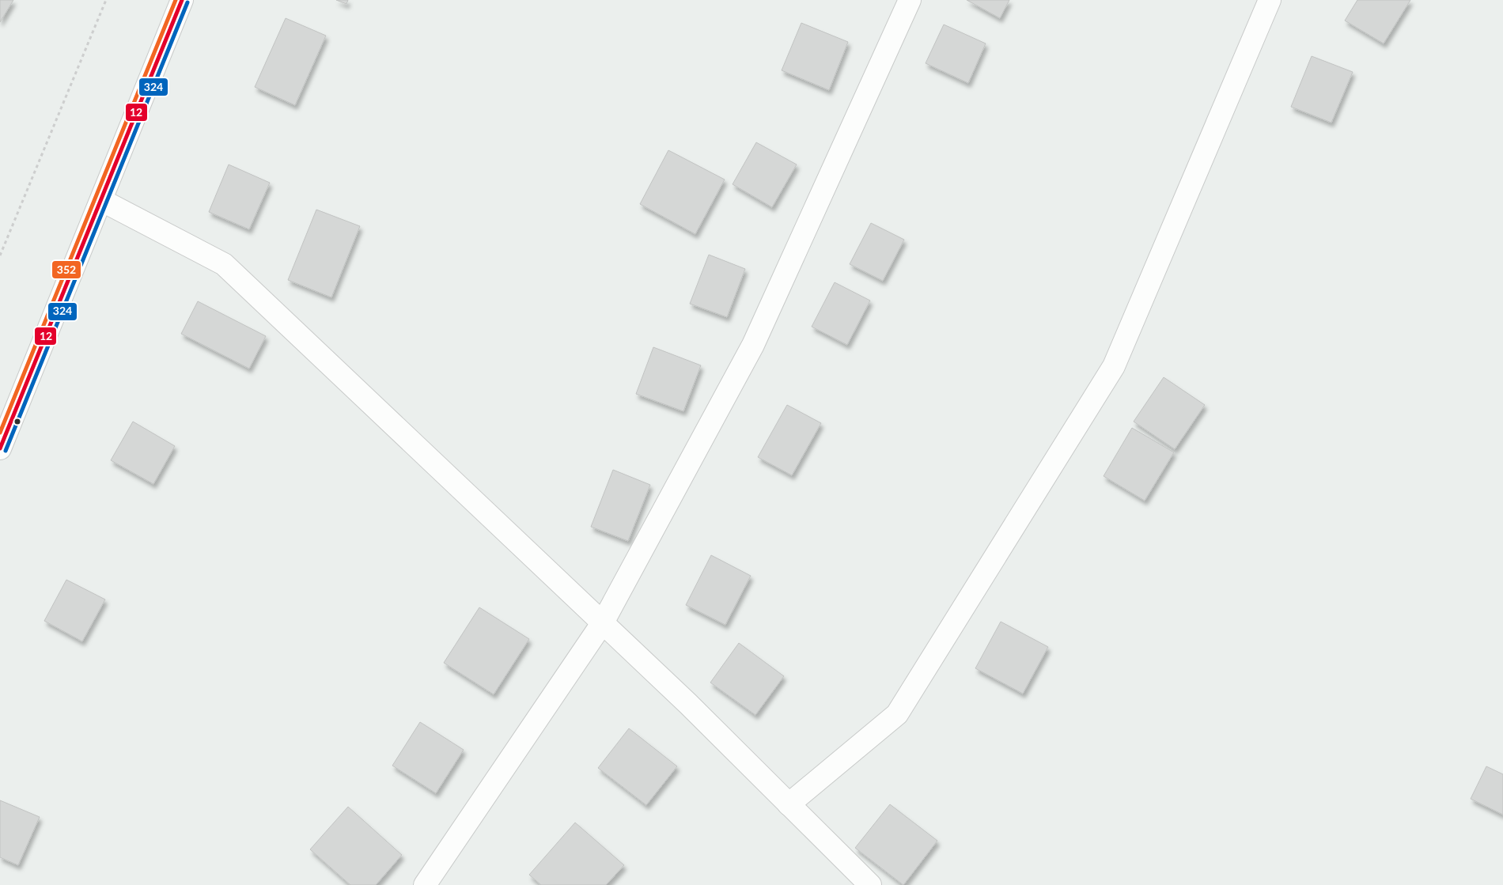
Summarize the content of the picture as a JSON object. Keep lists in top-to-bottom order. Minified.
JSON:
{"lines":["transit line 12","transit line 352","transit line 324"]}
